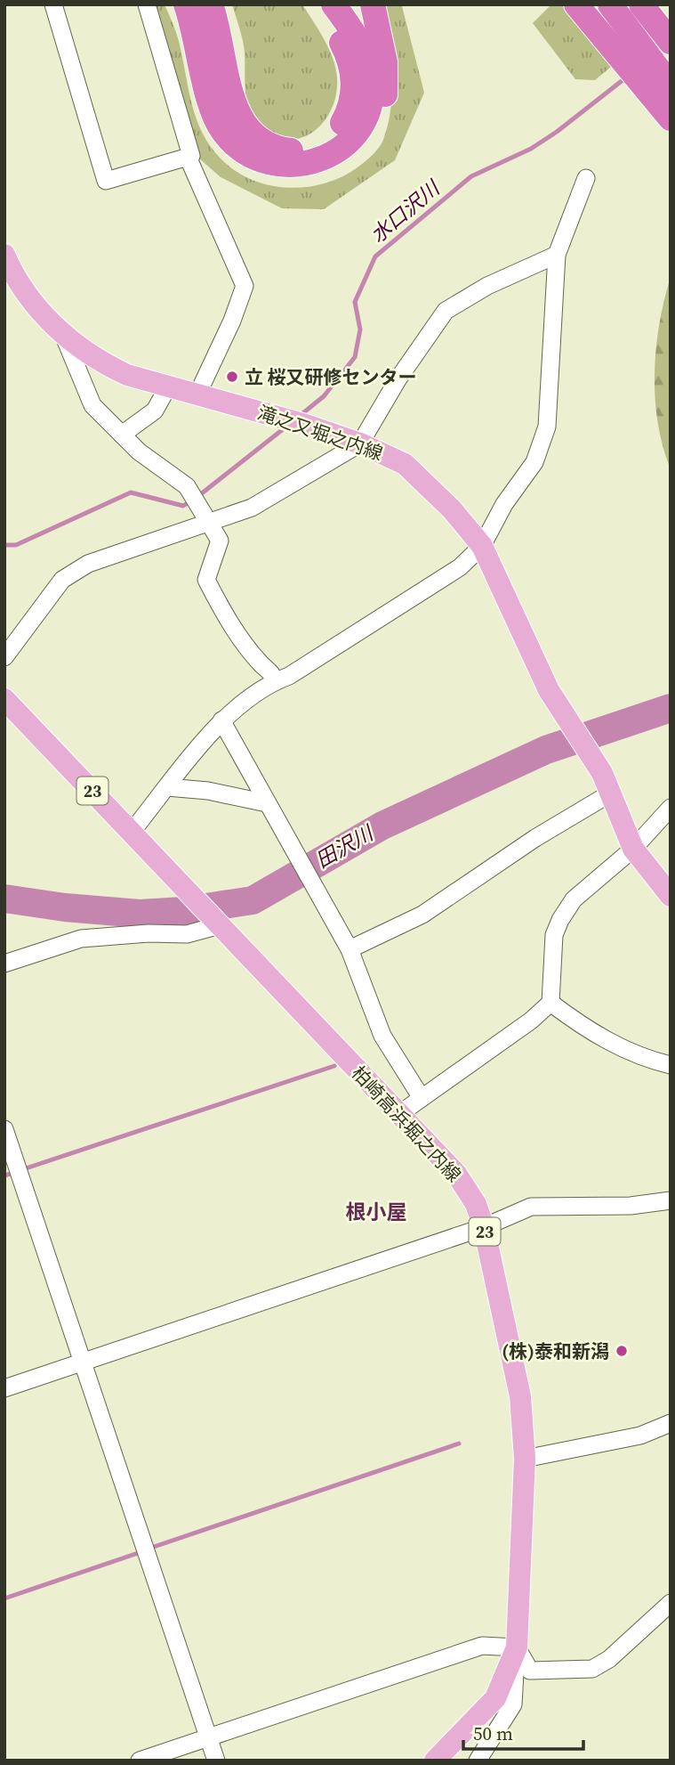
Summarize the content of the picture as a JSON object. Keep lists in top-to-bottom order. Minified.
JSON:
{"streets":{"main road":["滝之又堀之内線","23","柏崎高浜堀之内線"]},"districts":["根小屋"],"water":["水口沢川","田沢川"],"places":["立 桜又研修センター","(株)泰和新潟"],"scale_bar":"50 m"}
